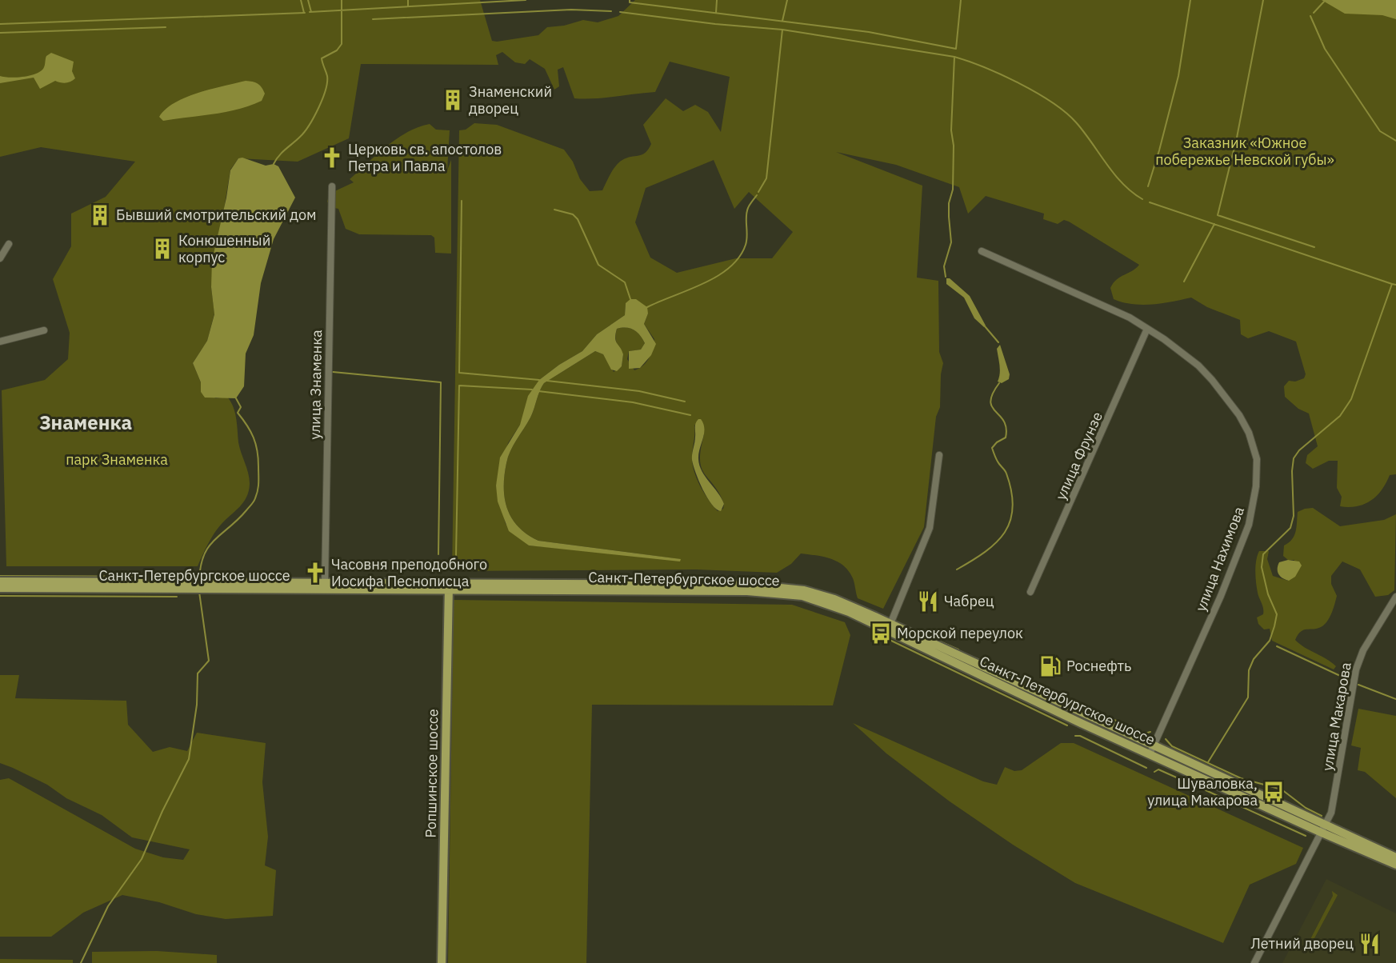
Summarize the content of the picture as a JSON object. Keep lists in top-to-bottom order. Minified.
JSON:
{"streets":{"main road":["Санкт-Петербургское шоссе","Ропшинское шоссе"],"street":["улица Знаменка","улица Фрунзе","улица Нахимова","улица Макарова"]},"crossings":[["улица Знаменка","Санкт-Петербургское шоссе"],["улица Фрунзе","улица Нахимова"],["улица Нахимова","Санкт-Петербургское шоссе"],["Санкт-Петербургское шоссе","улица Макарова"],["Санкт-Петербургское шоссе","Ропшинское шоссе"]],"districts":["Знаменка"],"parks":["Заказник «Южное побережье Невской губы»","парк Знаменка"],"places":{"building":["Знаменский дворец","Бывший смотрительский дом","Конюшенный корпус"],"church":["Церковь св. апостолов Петра и Павла","Часовня преподобного Иосифа Песнописца"],"restaurant":["Чабрец","Летний дворец"],"bus stop":["Морской переулок","Шуваловка, улица Макарова"],"fuel station":["Роснефть"]}}
